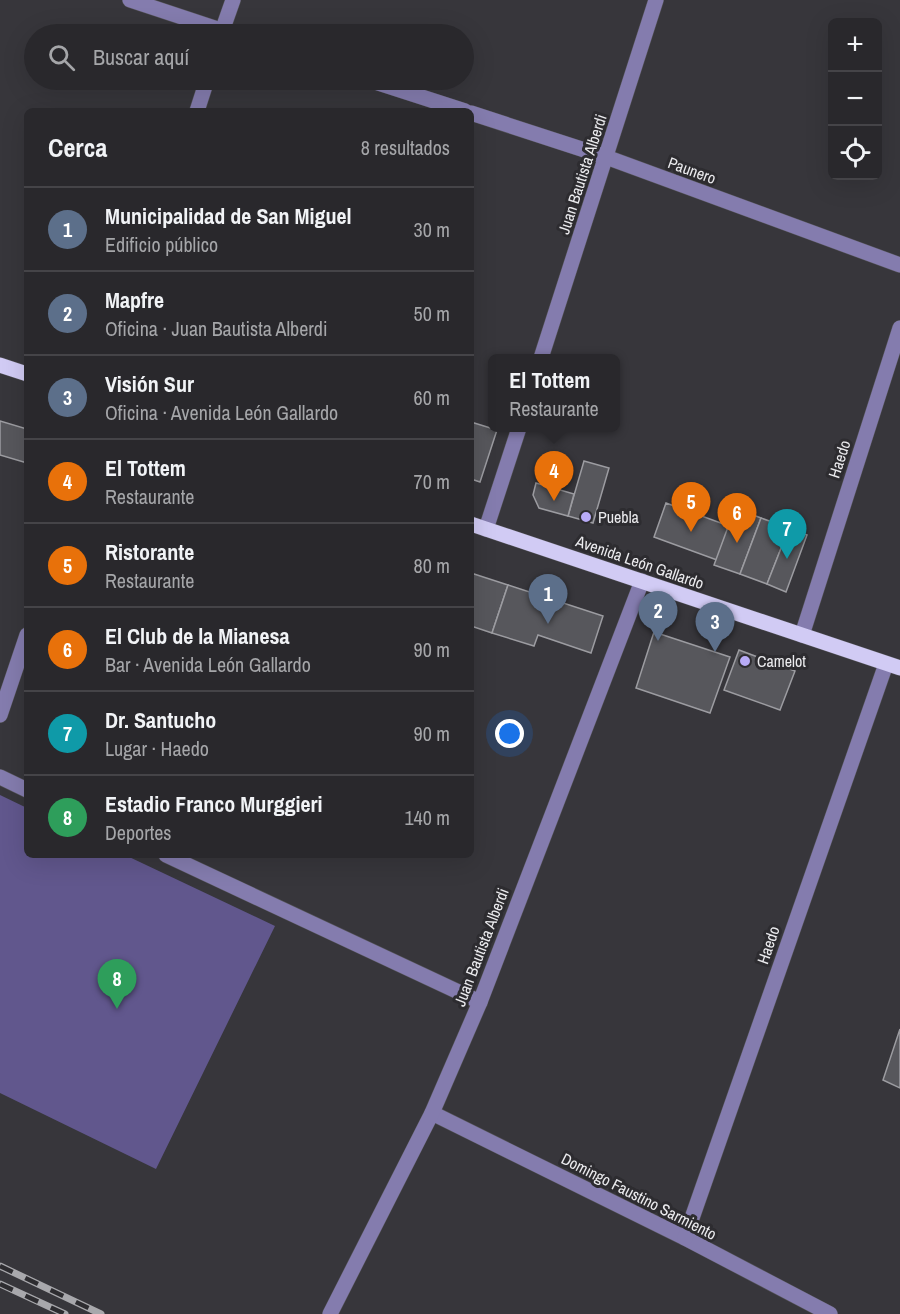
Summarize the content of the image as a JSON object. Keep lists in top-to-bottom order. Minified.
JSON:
{"streets":{"main road":["Avenida León Gallardo"],"street":["Paunero","Juan Bautista Alberdi","Haedo","Domingo Faustino Sarmiento"]},"crossings":[["Paunero","Juan Bautista Alberdi"],["Juan Bautista Alberdi","Avenida León Gallardo"],["Juan Bautista Alberdi","Domingo Faustino Sarmiento"],["Haedo","Avenida León Gallardo"],["Haedo","Domingo Faustino Sarmiento"]],"places":["Puebla","Camelot"],"page":{"map_buttons":["+","−"],"search":"Buscar aquí","heading":["Cerca","8 resultados"],"list":[{"mark":"1","name":"Municipalidad de San Miguel","note":"Edificio público","value":"30 m"},{"mark":"2","name":"Mapfre","note":"Oficina · Juan Bautista Alberdi","value":"50 m"},{"mark":"3","name":"Visión Sur","note":"Oficina · Avenida León Gallardo","value":"60 m"},{"mark":"4","name":"El Tottem","note":"Restaurante","value":"70 m"},{"mark":"5","name":"Ristorante","note":"Restaurante","value":"80 m"},{"mark":"6","name":"El Club de la Mianesa","note":"Bar · Avenida León Gallardo","value":"90 m"},{"mark":"7","name":"Dr. Santucho","note":"Lugar · Haedo","value":"90 m"},{"mark":"8","name":"Estadio Franco Murggieri","note":"Deportes","value":"140 m"}],"popup":["El Tottem","Restaurante"],"pins":["4","5","6","7","1","2","3","8"]}}
